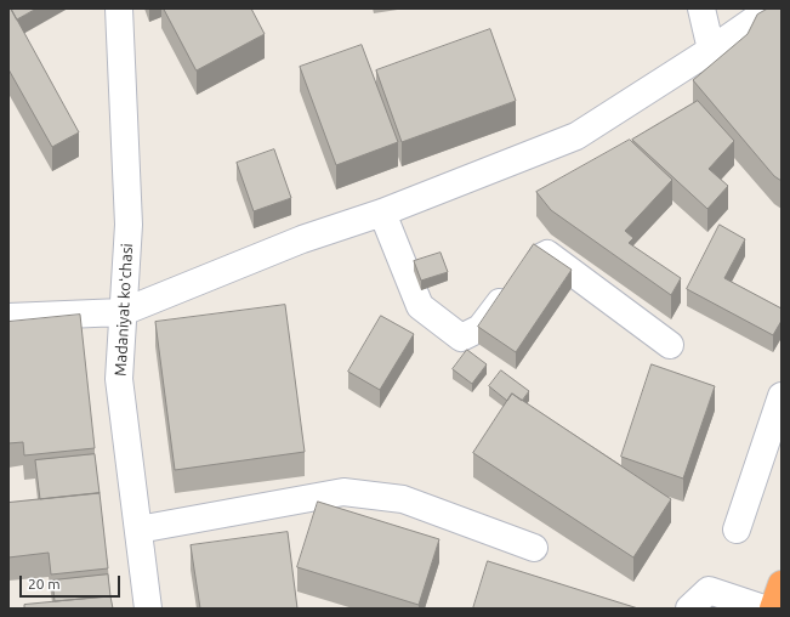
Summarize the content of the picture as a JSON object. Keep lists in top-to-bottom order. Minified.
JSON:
{"streets":{"street":["Madaniyat koʻchasi"]},"scale_bar":"20 m"}
